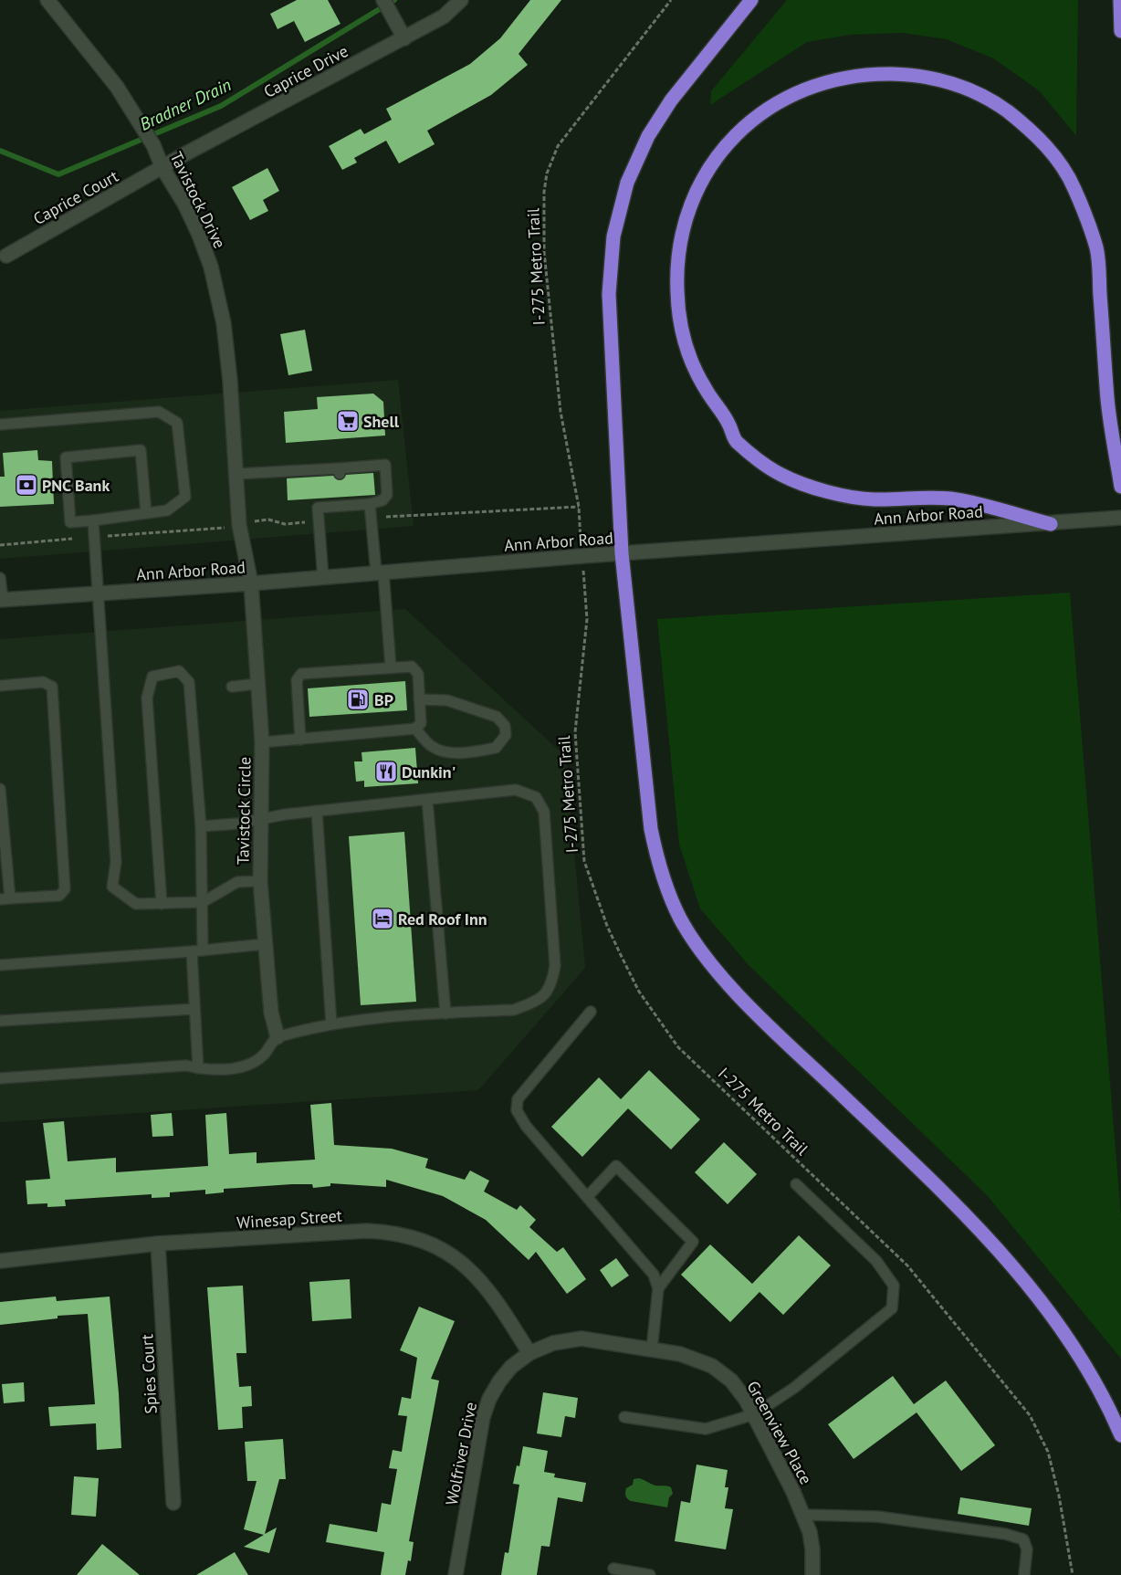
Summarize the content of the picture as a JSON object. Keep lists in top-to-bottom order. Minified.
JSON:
{"streets":{"street":["Caprice Drive","Caprice Court","Tavistock Drive","Ann Arbor Road","Tavistock Circle","Winesap Street","Spies Court","Greenview Place","Wolfriver Drive"],"path":["I-275 Metro Trail"]},"crossings":[["Caprice Drive","Caprice Court"],["Caprice Drive","Tavistock Drive"],["Caprice Court","Tavistock Drive"],["Tavistock Drive","Ann Arbor Road"],["Tavistock Drive","Tavistock Circle"],["Ann Arbor Road","Tavistock Circle"],["Winesap Street","Spies Court"],["Winesap Street","Greenview Place"],["Winesap Street","Wolfriver Drive"],["Greenview Place","Wolfriver Drive"]],"water":["Bradner Drain"],"places":{"supermarket":["Shell"],"bank":["PNC Bank"],"fuel station":["BP"],"restaurant":["Dunkin'"],"hotel":["Red Roof Inn"]}}
